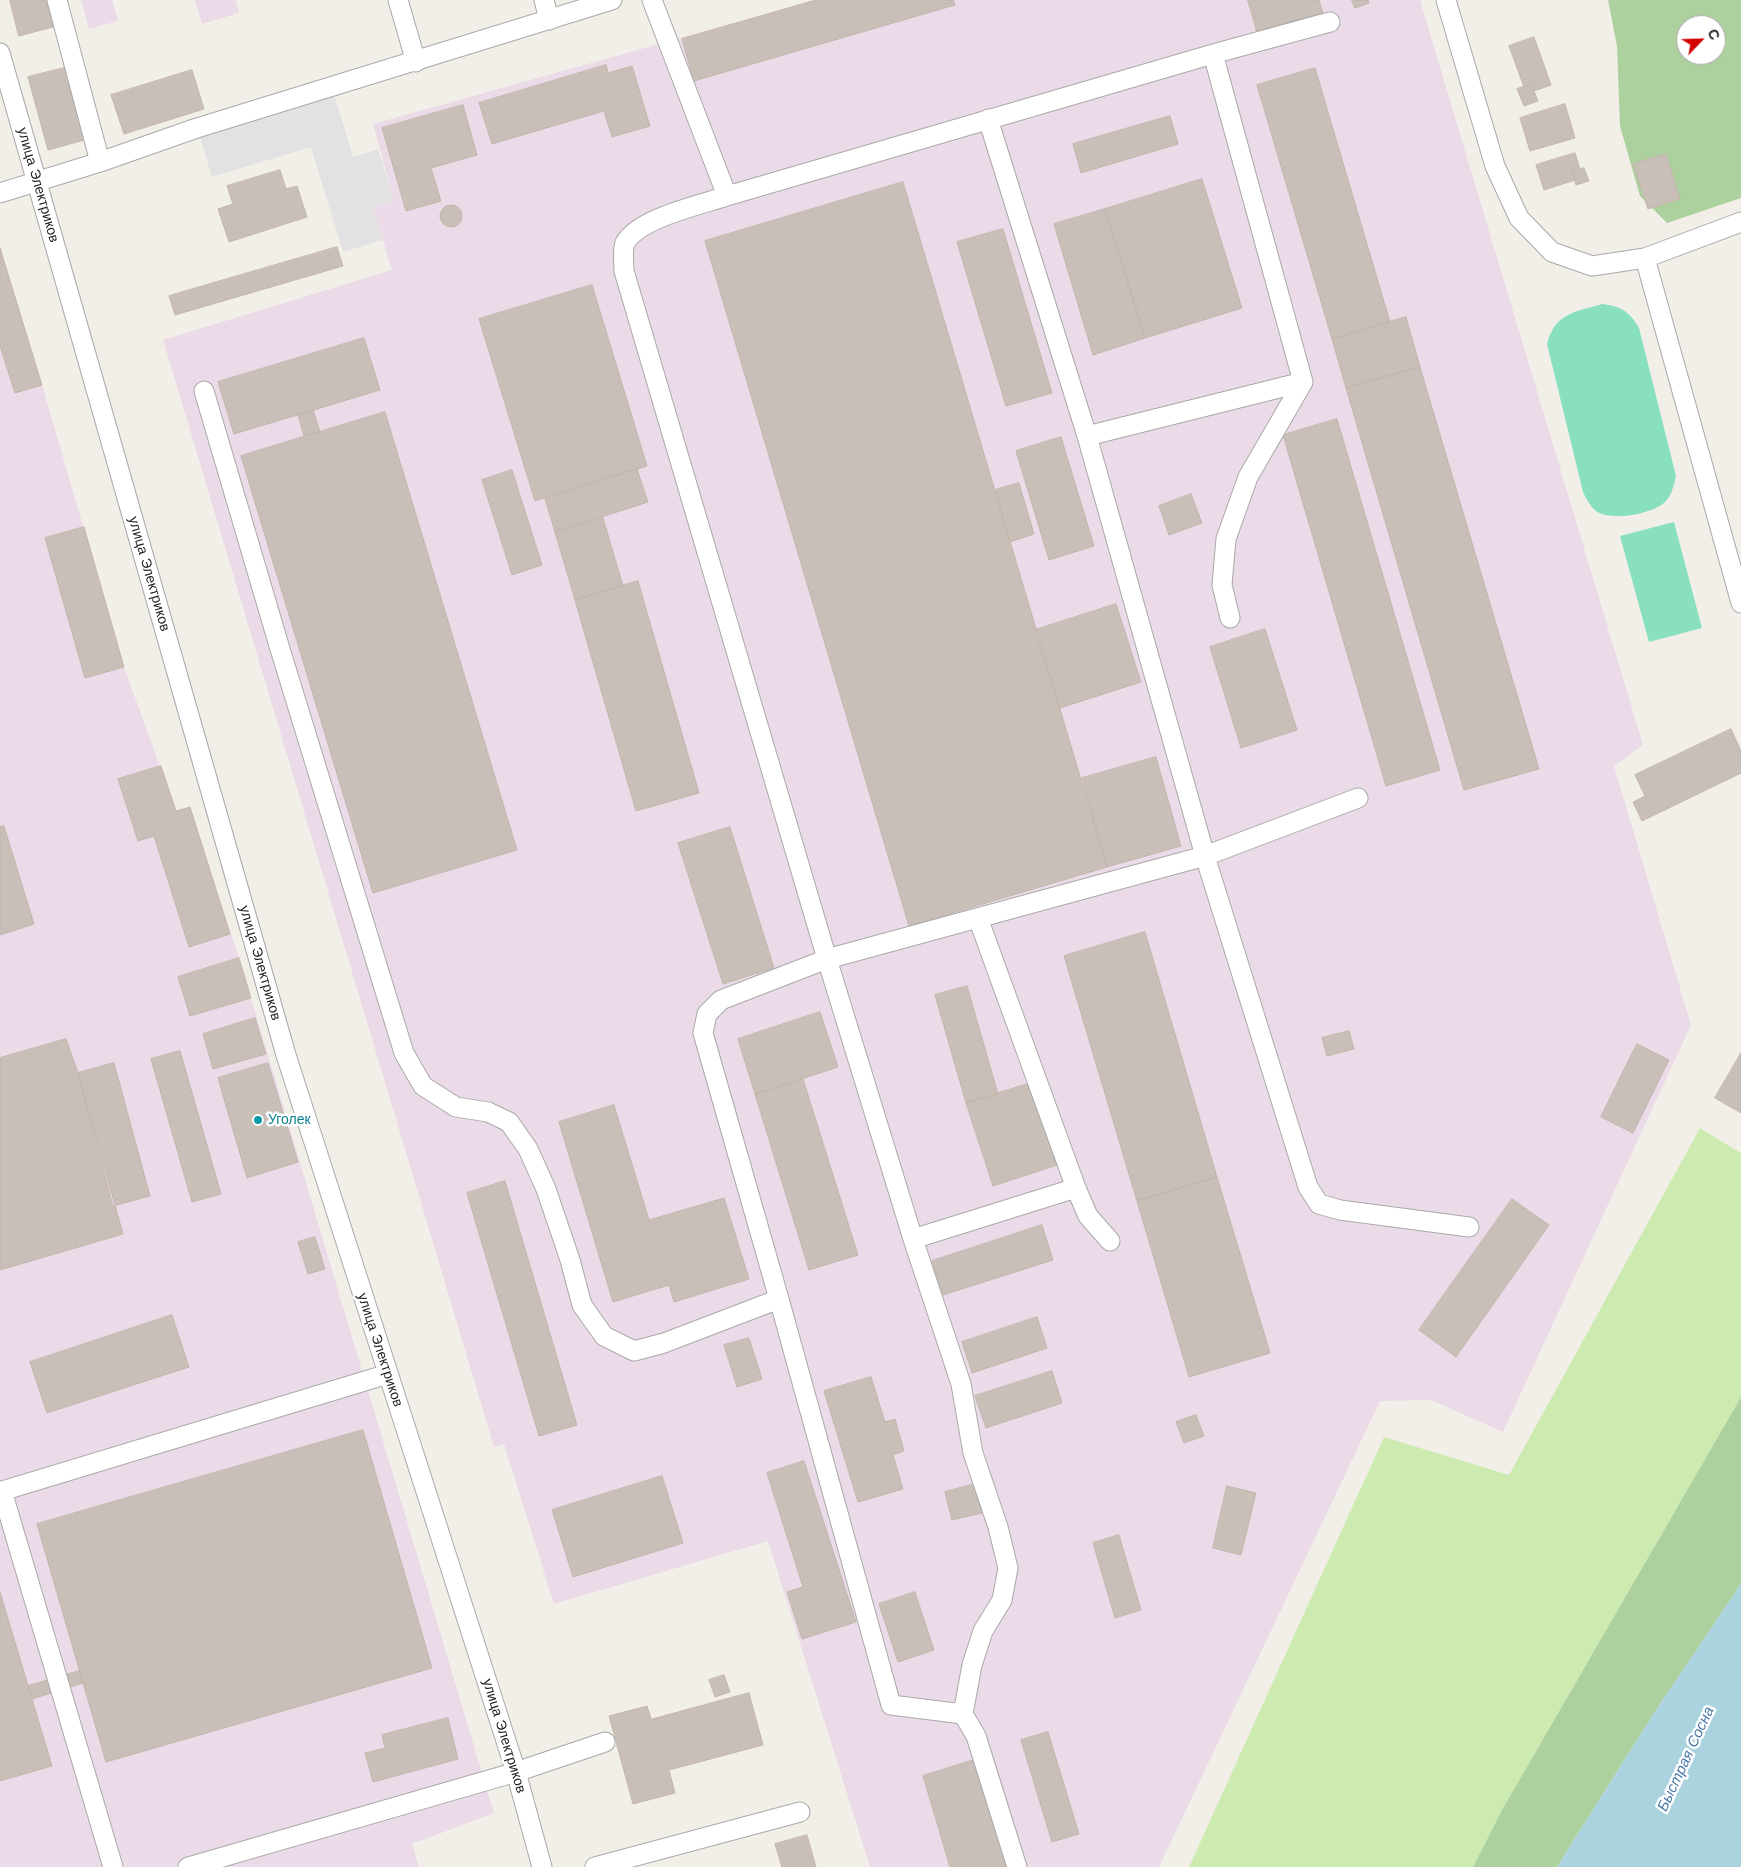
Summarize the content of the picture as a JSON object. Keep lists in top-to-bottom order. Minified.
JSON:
{"streets":{"street":["улица Электриков"]},"water":["Быстрая Сосна"],"places":["Уголек"],"north":"top right"}
